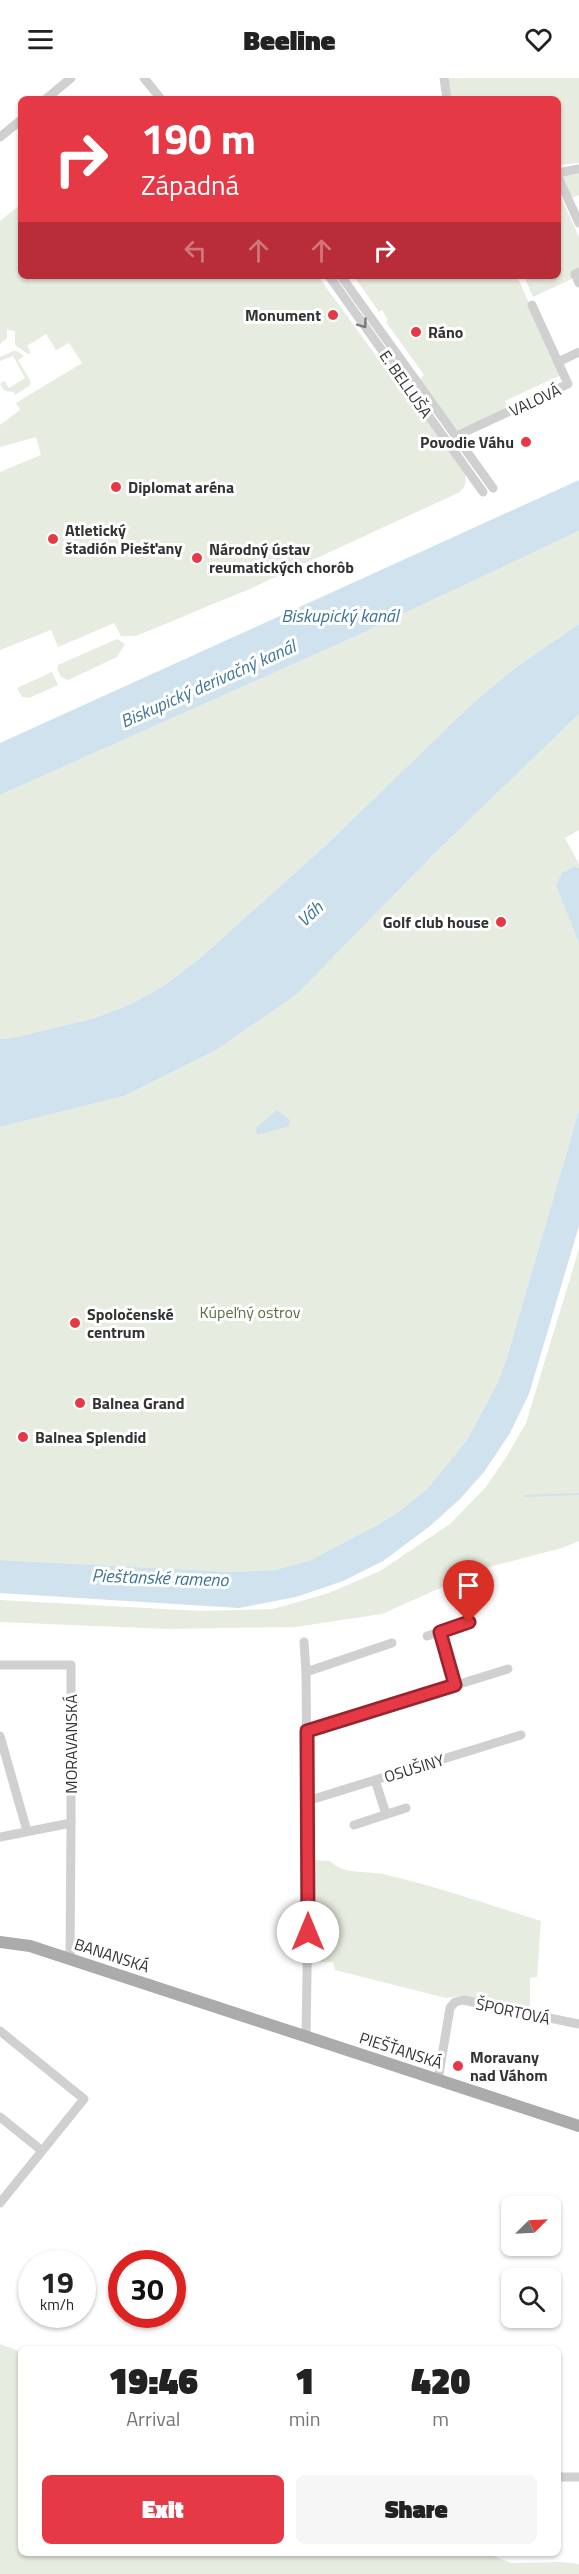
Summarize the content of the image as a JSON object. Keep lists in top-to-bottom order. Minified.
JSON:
{"streets":{"main road":["BANANSKÁ","PIEŠŤANSKÁ"],"street":["E. BELLUŠA","VALOVÁ","MORAVANSKÁ","OSUŠINY","ŠPORTOVÁ"]},"crossings":[["E. BELLUŠA","VALOVÁ"],["MORAVANSKÁ","BANANSKÁ"],["BANANSKÁ","PIEŠŤANSKÁ"],["ŠPORTOVÁ","PIEŠŤANSKÁ"]],"water":["Biskupický kanál","Biskupický derivačný kanál","Váh","Piešťanské rameno"],"parks":["Kúpeľný ostrov"],"places":["Monument","Ráno","Povodie Váhu","Diplomat aréna","Atletický štadión Piešťany","Národný ústav reumatických chorôb","Golf club house","Spoločenské centrum","Balnea Grand","Balnea Splendid","Moravany nad Váhom"],"north":"top right","page":{"header":"Beeline","turn":["190 m","Západná"],"speed":"19 km/h","limit":"30","eta":["19:46","Arrival","1","min","420","m"],"buttons":["Exit","Share"]}}
